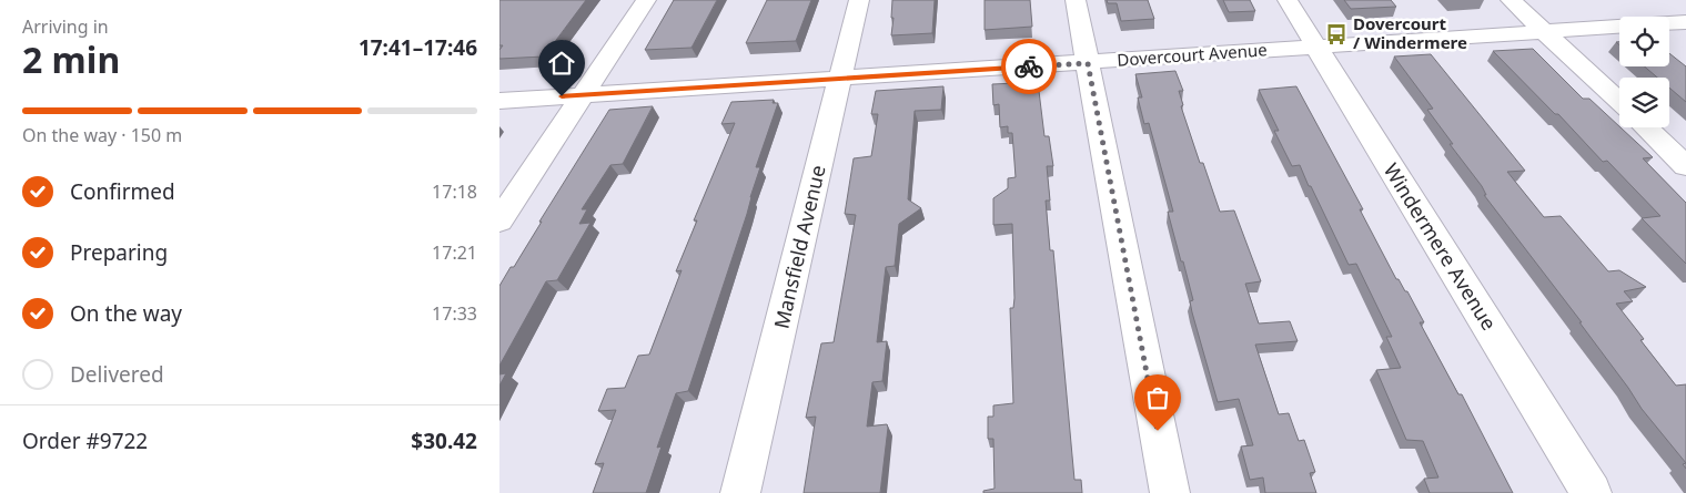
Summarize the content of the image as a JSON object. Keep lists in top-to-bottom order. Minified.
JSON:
{"streets":{"street":["Dovercourt Avenue","Mansfield Avenue","Windermere Avenue"]},"crossings":[["Dovercourt Avenue","Mansfield Avenue"],["Dovercourt Avenue","Windermere Avenue"]],"places":{"bus stop":["Dovercourt / Windermere"]},"page":{"heading":["2 min","Arriving in","17:41–17:46"],"panel":["Order #9722","$30.42"],"bar":"On the way · 150 m","list":[["Confirmed","17:18"],["Preparing","17:21"],["On the way","17:33"],"Delivered"]}}
